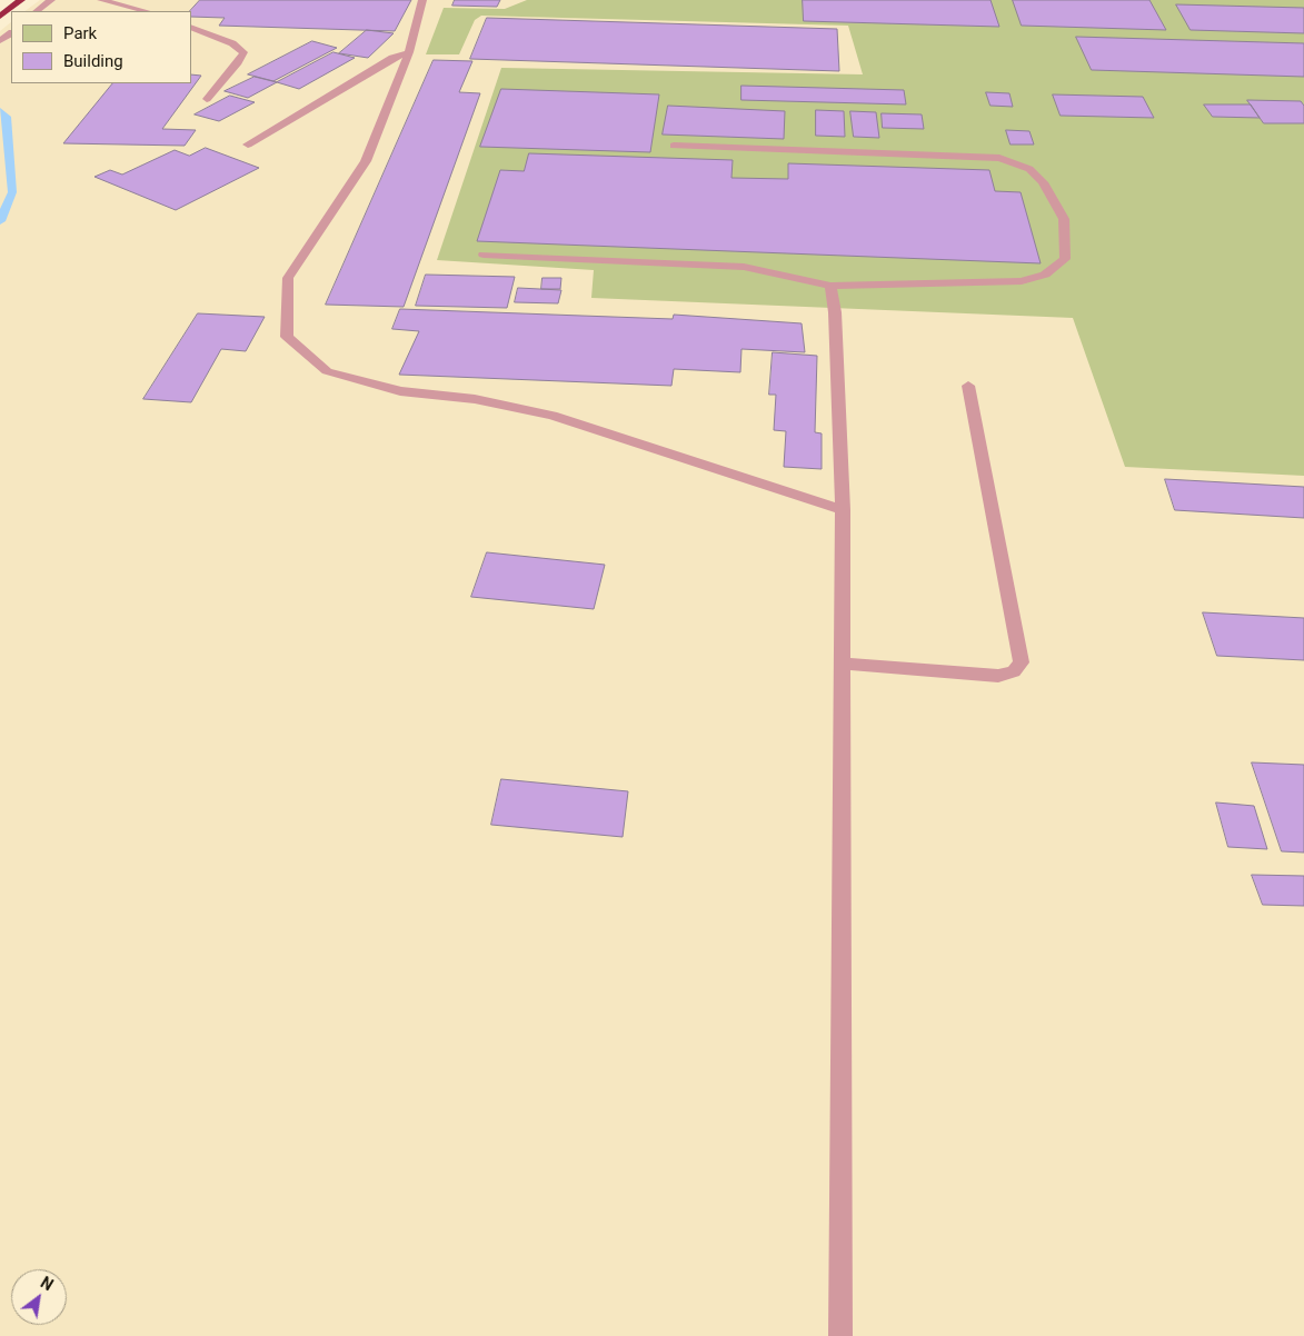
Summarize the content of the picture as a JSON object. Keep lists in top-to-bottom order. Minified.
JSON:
{"legend":["Park","Building"],"north":"top right"}
